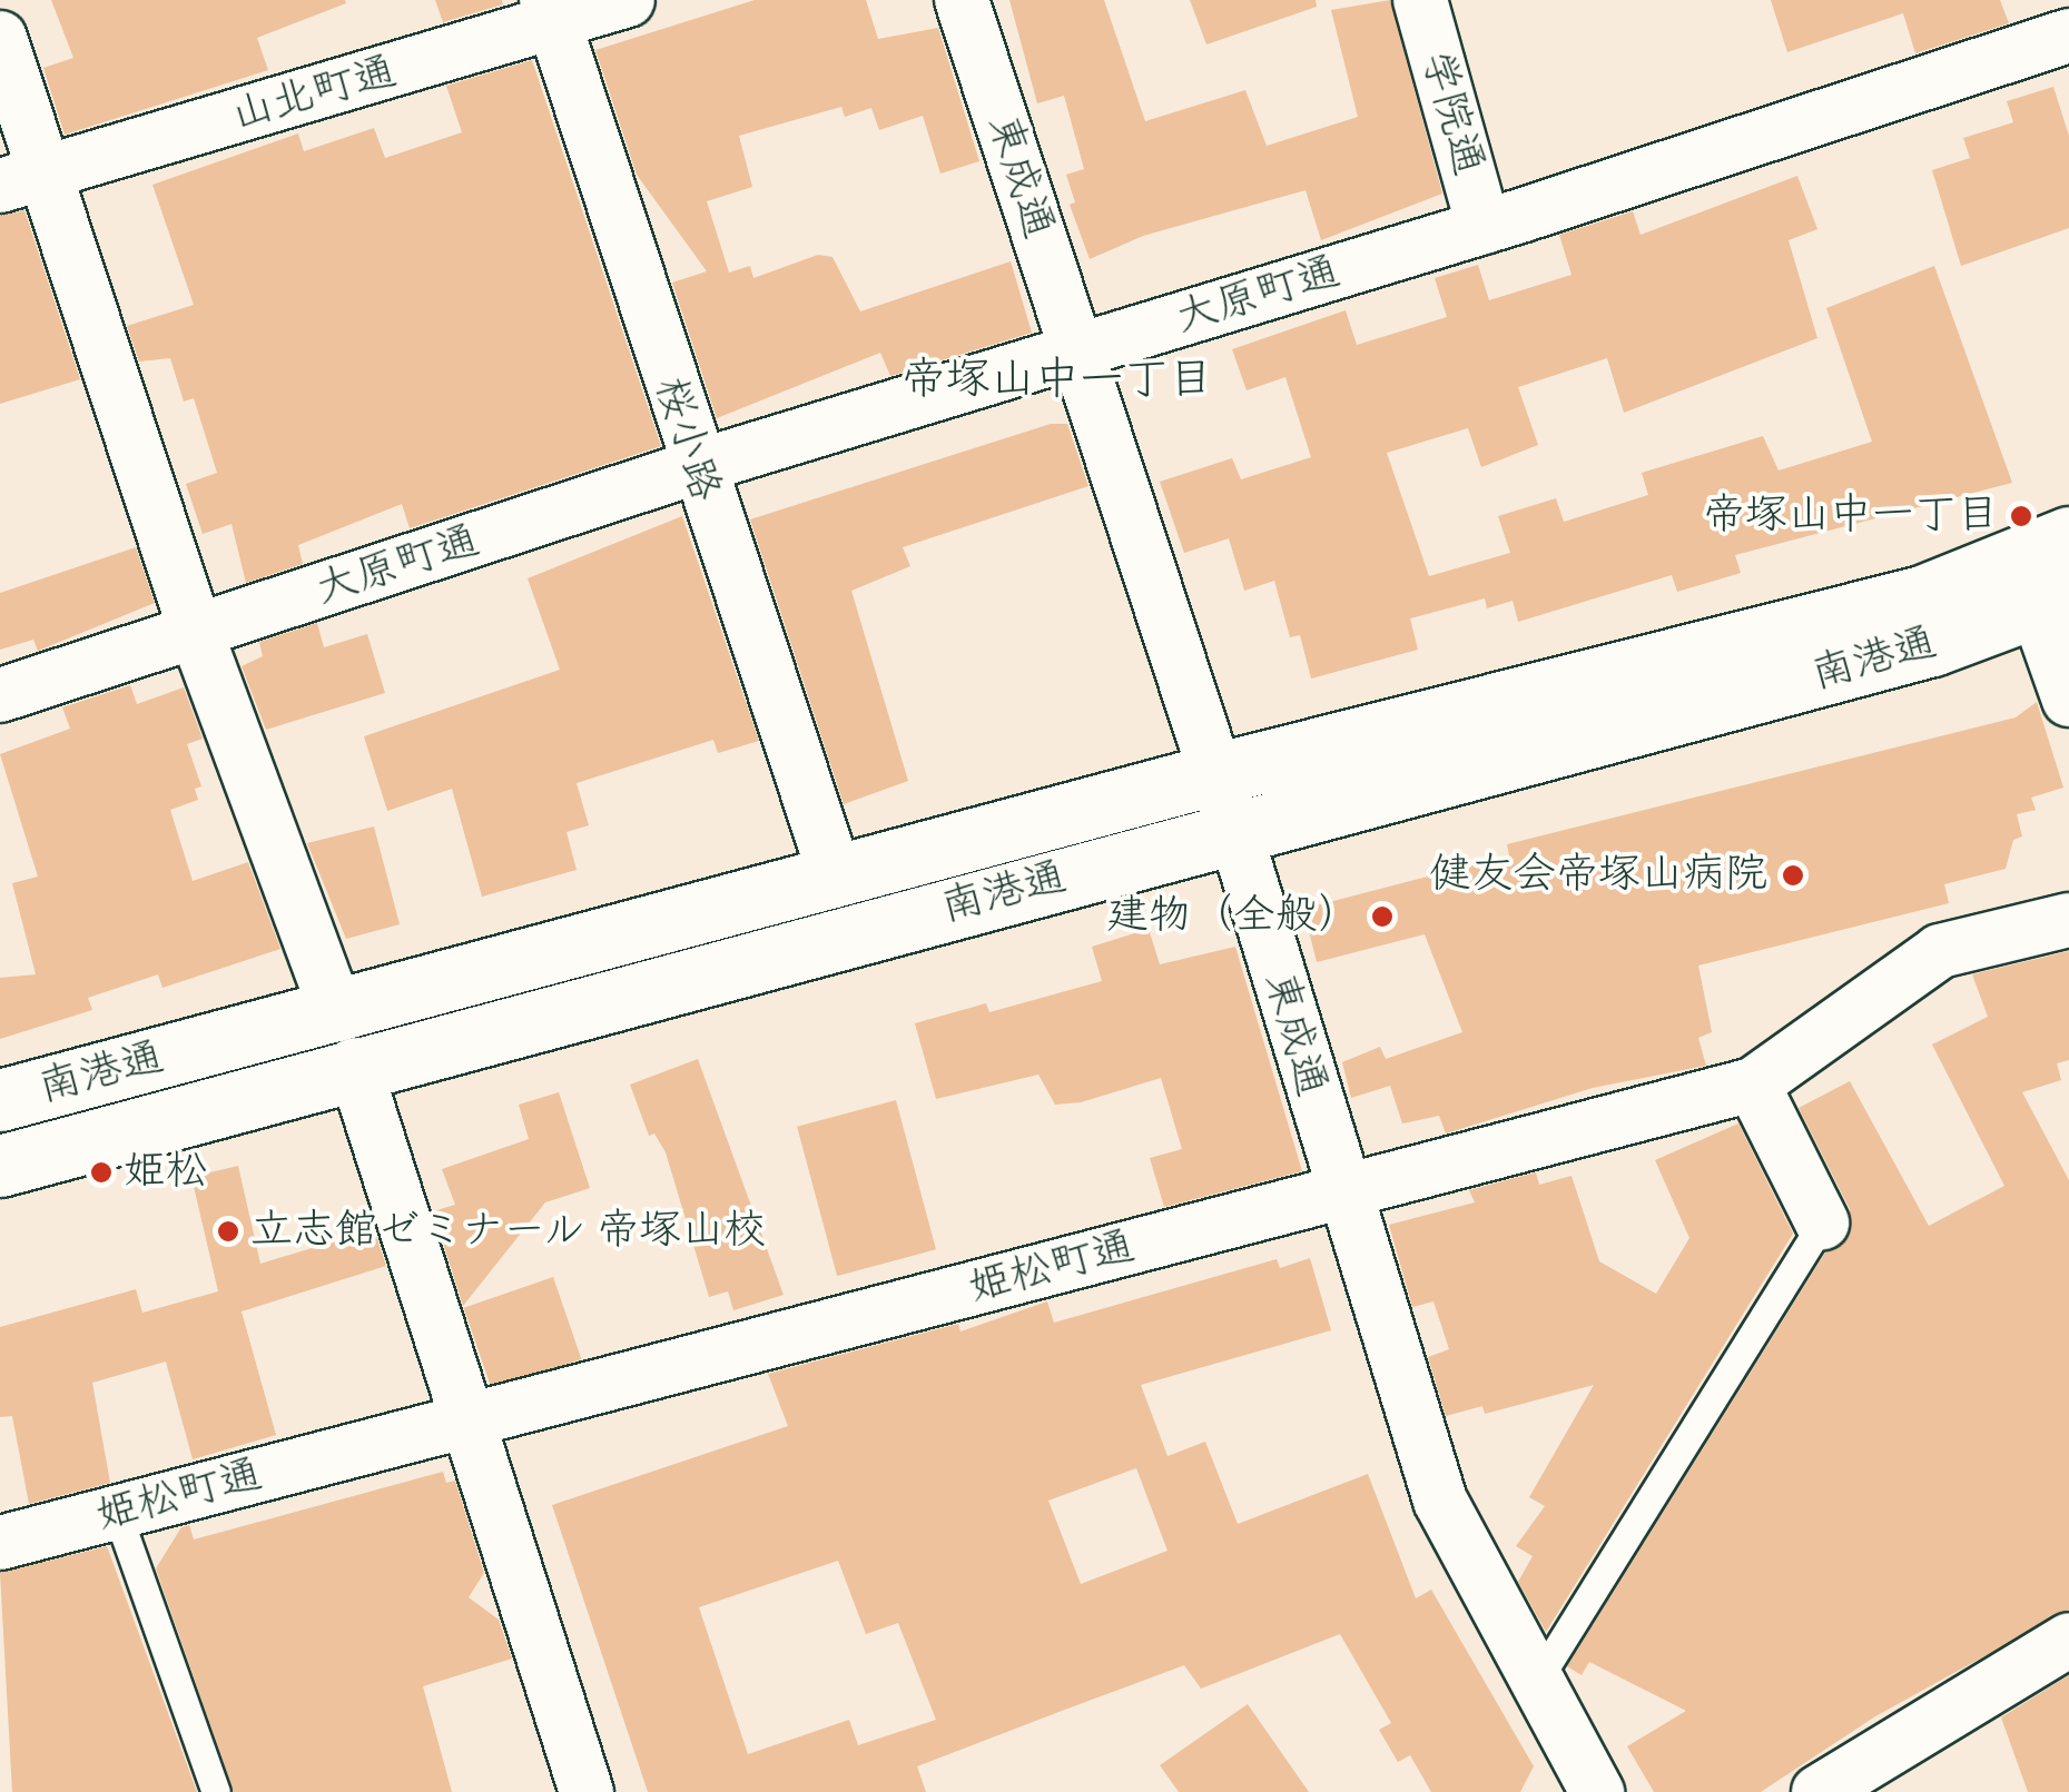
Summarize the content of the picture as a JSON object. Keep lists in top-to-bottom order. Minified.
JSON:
{"streets":{"main road":["南港通"],"street":["山北町通","学院通","東成通","大原町通","桜小路","姫松町通"]},"crossings":[["山北町通","桜小路"],["学院通","大原町通"],["東成通","大原町通"],["東成通","南港通"],["東成通","姫松町通"],["大原町通","桜小路"],["桜小路","南港通"]],"districts":["帝塚山中一丁目"],"places":["帝塚山中一丁目","健友会帝塚山病院","建物（全般）","姫松","立志館ゼミナール 帝塚山校"]}
